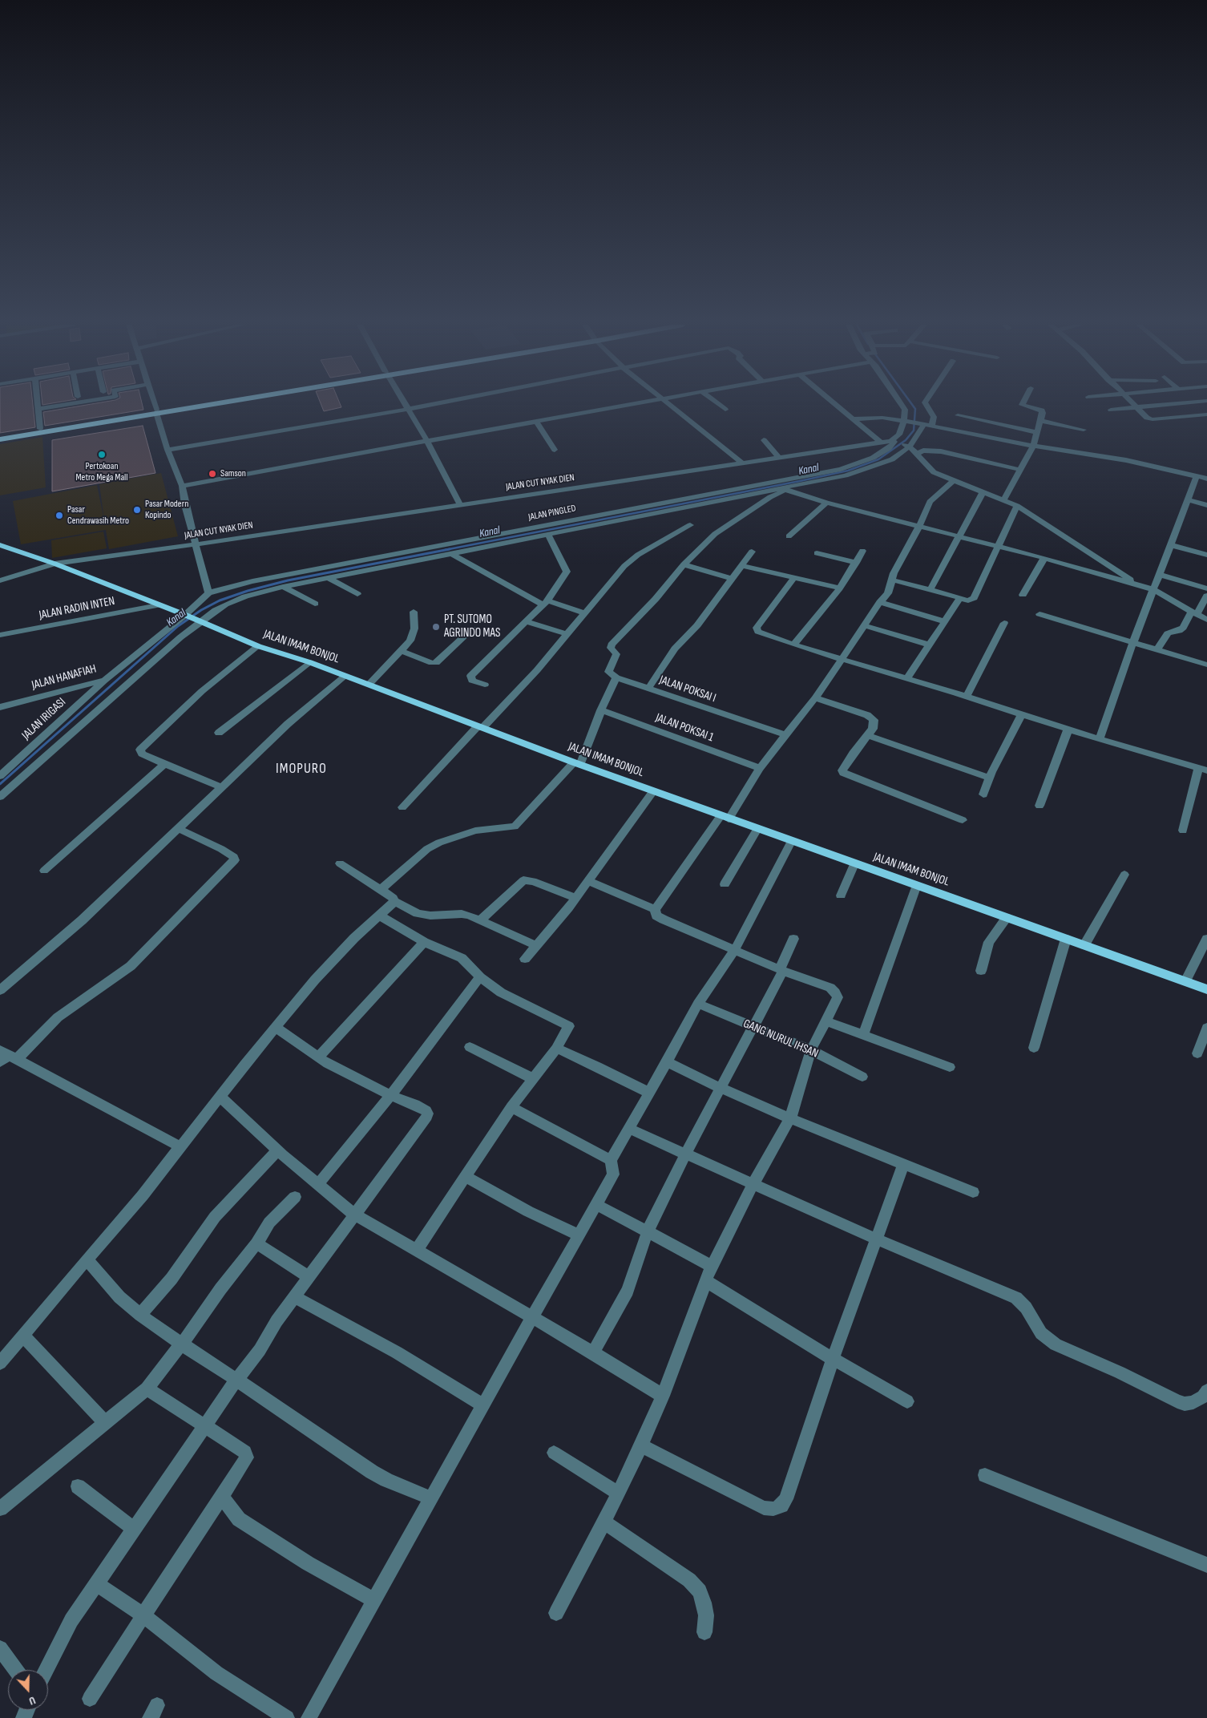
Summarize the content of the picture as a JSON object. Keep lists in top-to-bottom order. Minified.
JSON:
{"streets":{"main road":["JALAN IMAM BONJOL"],"street":["JALAN CUT NYAK DIEN","JALAN PINGLED","JALAN RADIN INTEN","JALAN HANAFIAH","JALAN POKSAI I","JALAN IRIGASI","JALAN POKSAI 1","GANG NURUL IHSAN"]},"crossings":[["JALAN CUT NYAK DIEN","JALAN PINGLED"],["JALAN CUT NYAK DIEN","JALAN IMAM BONJOL"],["JALAN PINGLED","JALAN HANAFIAH"],["JALAN RADIN INTEN","JALAN IMAM BONJOL"],["JALAN IMAM BONJOL","JALAN HANAFIAH"],["JALAN HANAFIAH","JALAN IRIGASI"]],"districts":["IMOPURO"],"water":["Kanal"],"places":["Pertokoan Metro Mega Mall","Samson","Pasar Modern Kopindo","Pasar Cendrawasih Metro","PT. SUTOMO AGRINDO MAS"],"north":"bottom"}
